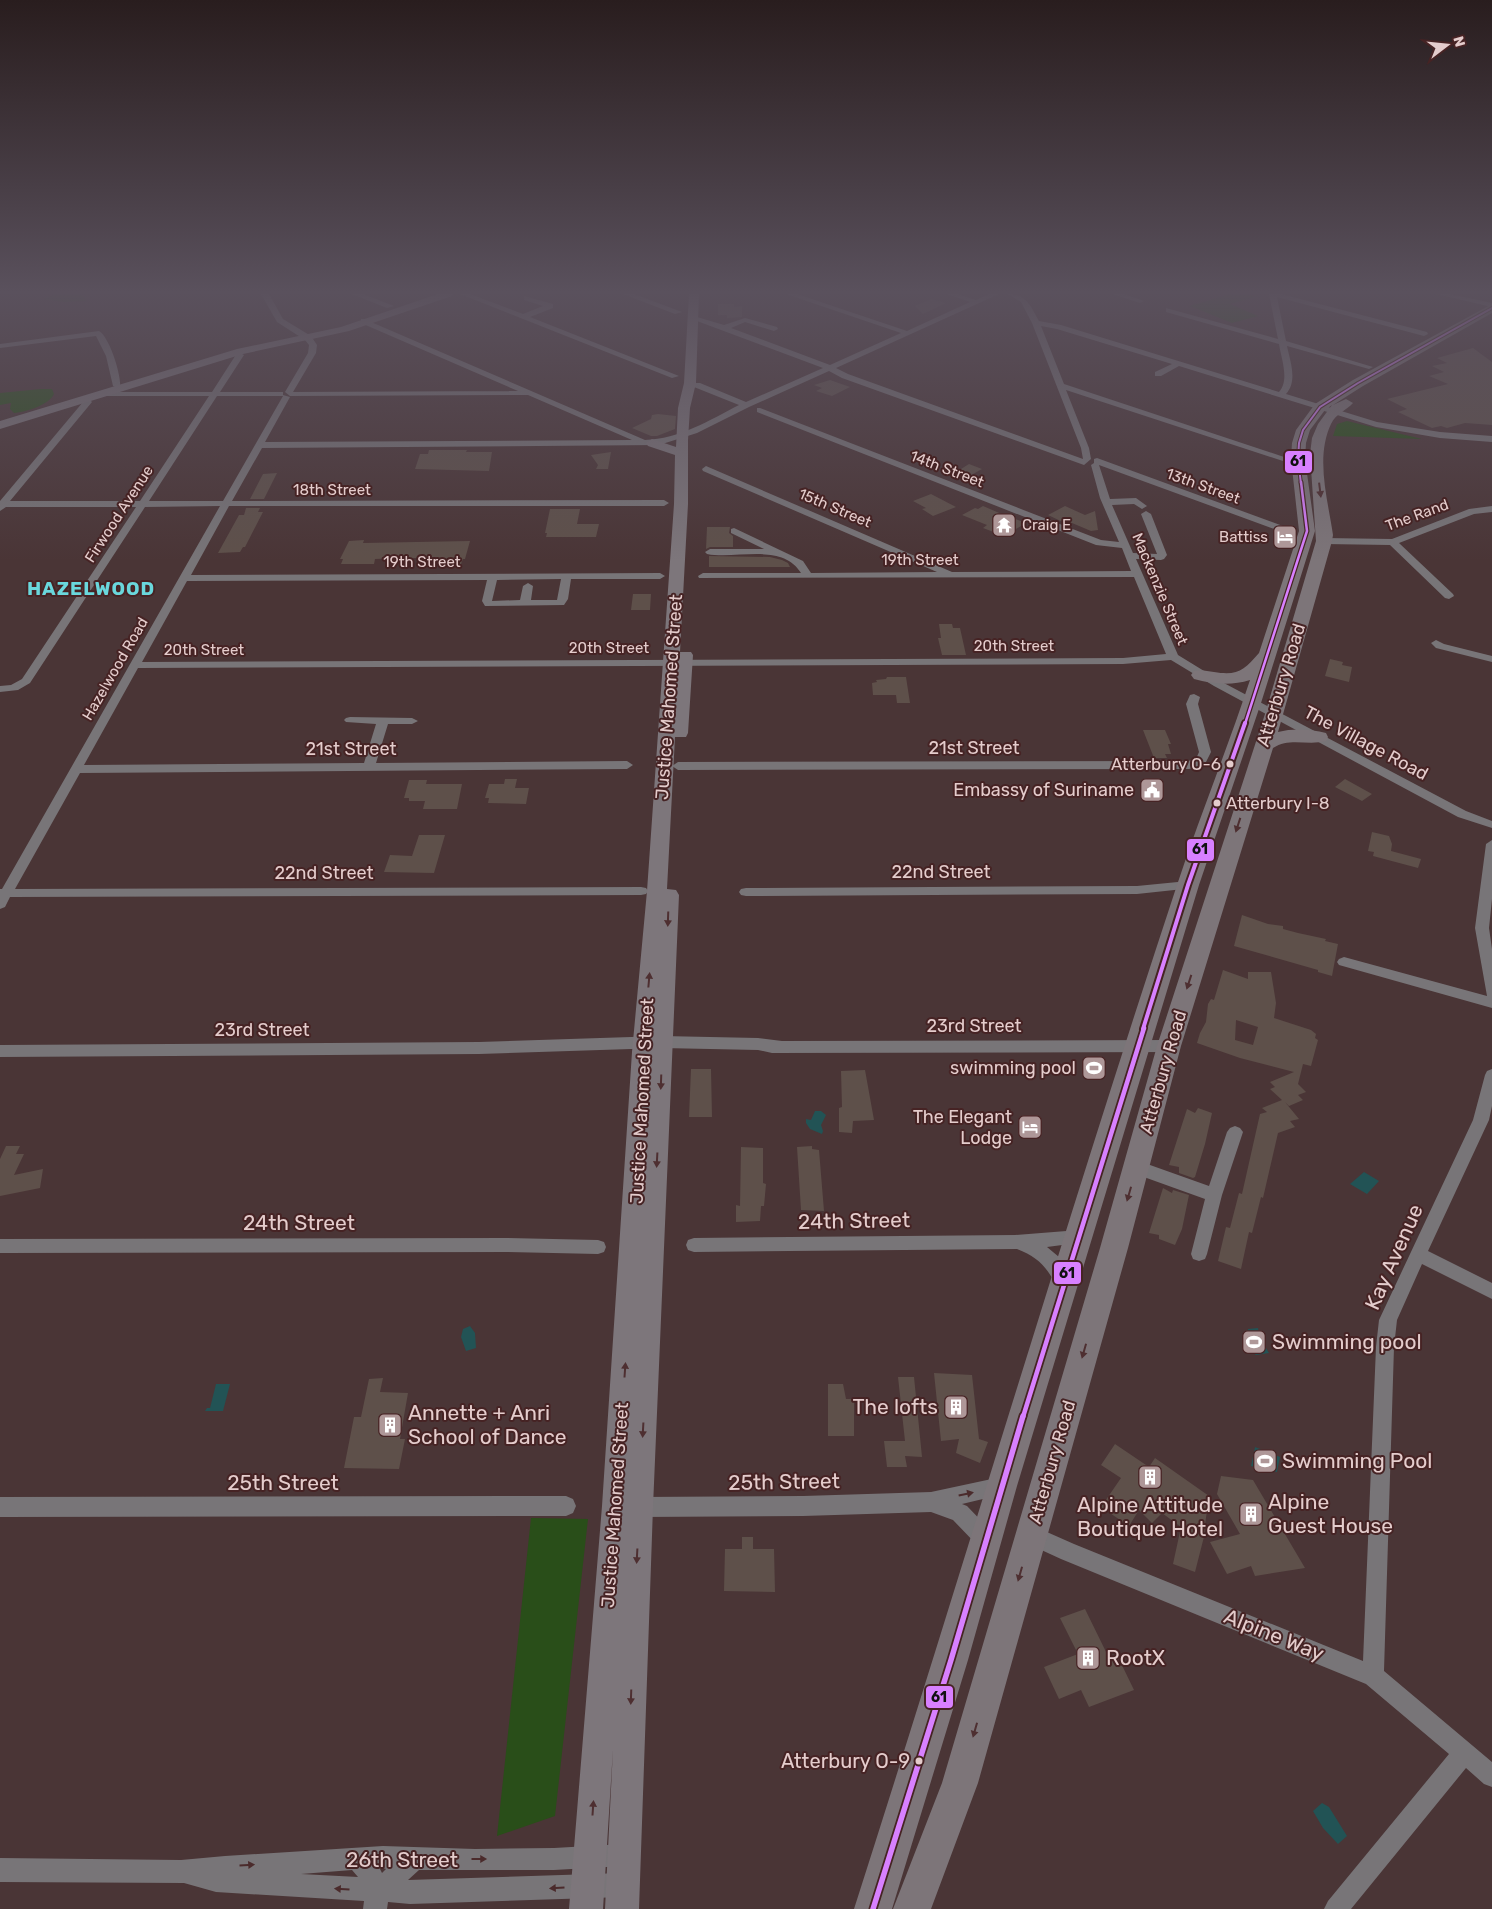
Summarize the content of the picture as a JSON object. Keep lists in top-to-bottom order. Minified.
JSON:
{"streets":{"main road":["Atterbury Road","Justice Mahomed Street"],"street":["14th Street","13th Street","18th Street","15th Street","Firwood Avenue","The Rand","19th Street","Mackenzie Street","20th Street","Hazelwood Road","The Village Road","21st Street","22nd Street","23rd Street","24th Street","Kay Avenue","25th Street","Alpine Way","26th Street"]},"crossings":[["14th Street","Mackenzie Street"],["13th Street","Mackenzie Street"],["18th Street","Firwood Avenue"],["18th Street","Hazelwood Road"],["15th Street","19th Street"],["The Rand","Atterbury Road"],["19th Street","Mackenzie Street"],["19th Street","Hazelwood Road"],["Mackenzie Street","20th Street"],["Mackenzie Street","Atterbury Road"],["Mackenzie Street","The Village Road"],["20th Street","Hazelwood Road"],["20th Street","Justice Mahomed Street"],["Hazelwood Road","21st Street"],["Hazelwood Road","22nd Street"],["Atterbury Road","The Village Road"],["Atterbury Road","22nd Street"],["Atterbury Road","23rd Street"],["Atterbury Road","24th Street"],["Atterbury Road","25th Street"],["Atterbury Road","Alpine Way"],["Justice Mahomed Street","21st Street"],["Justice Mahomed Street","23rd Street"],["Justice Mahomed Street","25th Street"],["Justice Mahomed Street","26th Street"],["Kay Avenue","Alpine Way"]],"districts":["HAZELWOOD"],"places":{"temple":["Craig E"],"hotel":["Battiss","The Elegant Lodge"],"other":["Atterbury O-6","Atterbury I-8","Atterbury O-9"],"public building":["Embassy of Suriname"],"sports":["swimming pool","Swimming pool","Swimming Pool"],"building":["The lofts","Annette + Anri School of Dance","Alpine Attitude Boutique Hotel","Alpine Guest House","RootX"]},"lines":["transit line 61"],"north":"right"}
